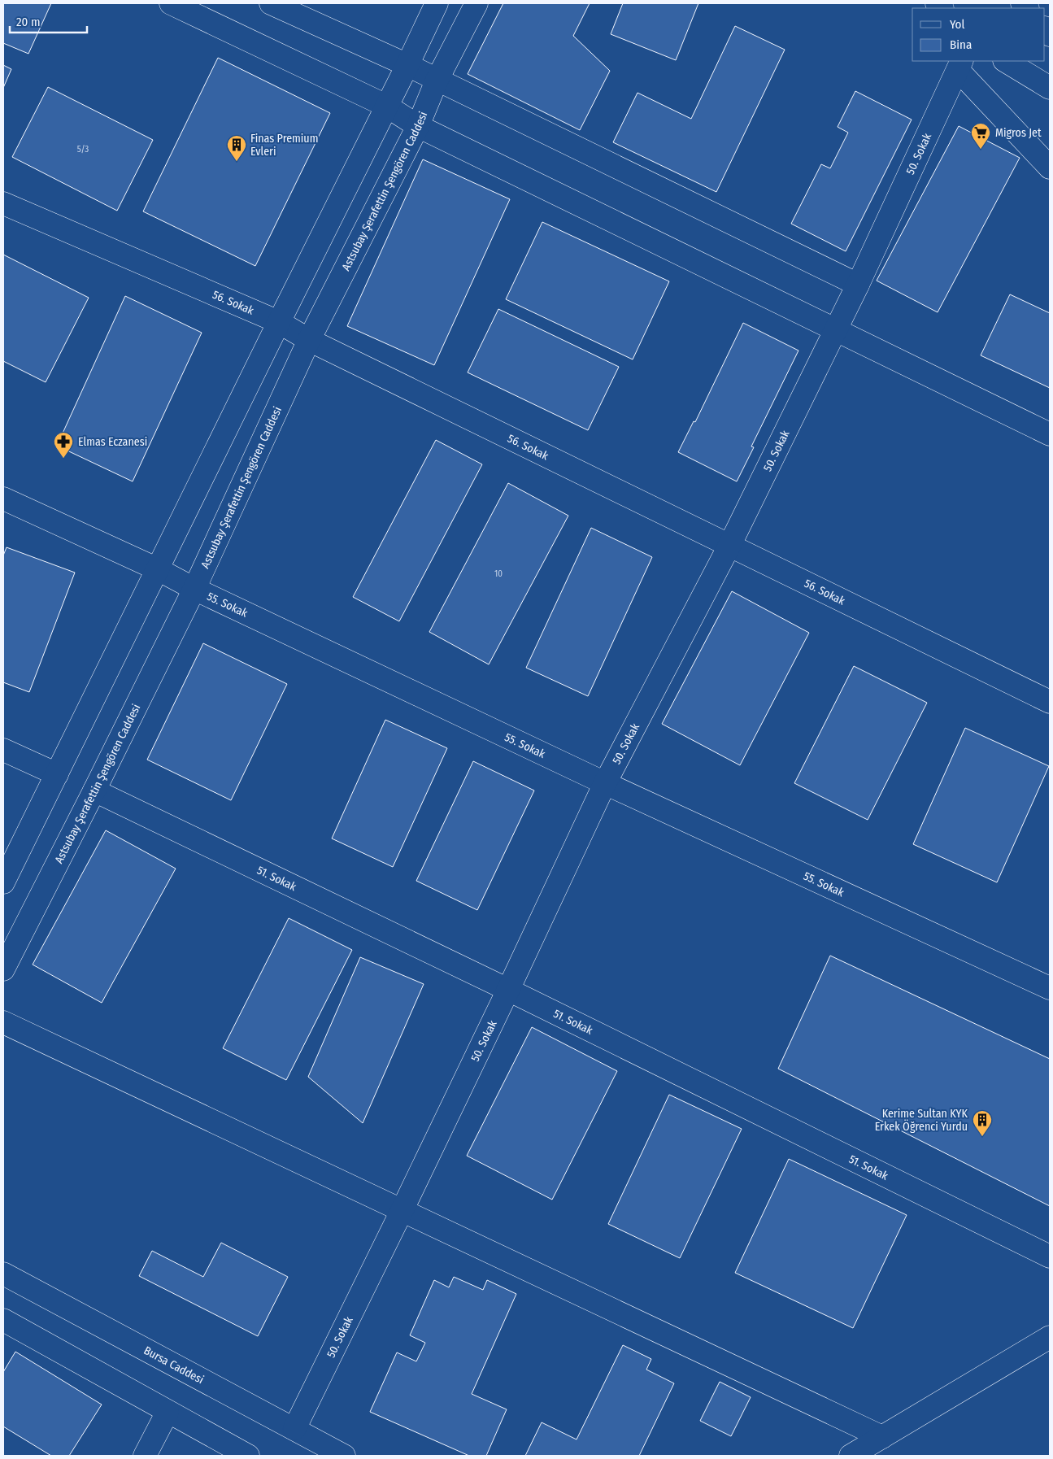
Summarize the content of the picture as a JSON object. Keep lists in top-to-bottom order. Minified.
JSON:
{"streets":{"main road":["50. Sokak","Astsubay Şerafettin Şengören Caddesi","56. Sokak","55. Sokak","51. Sokak","Bursa Caddesi"]},"crossings":[["50. Sokak","56. Sokak"],["50. Sokak","55. Sokak"],["50. Sokak","51. Sokak"],["50. Sokak","Bursa Caddesi"],["Astsubay Şerafettin Şengören Caddesi","56. Sokak"],["Astsubay Şerafettin Şengören Caddesi","55. Sokak"],["Astsubay Şerafettin Şengören Caddesi","51. Sokak"]],"places":{"supermarket":["Migros Jet"],"building":["Finas Premium Evleri","Kerime Sultan KYK Erkek Öğrenci Yurdu"],"pharmacy":["Elmas Eczanesi"]},"house_numbers":["5/3","10"],"legend":["Yol","Bina"],"scale_bar":"20 m"}
